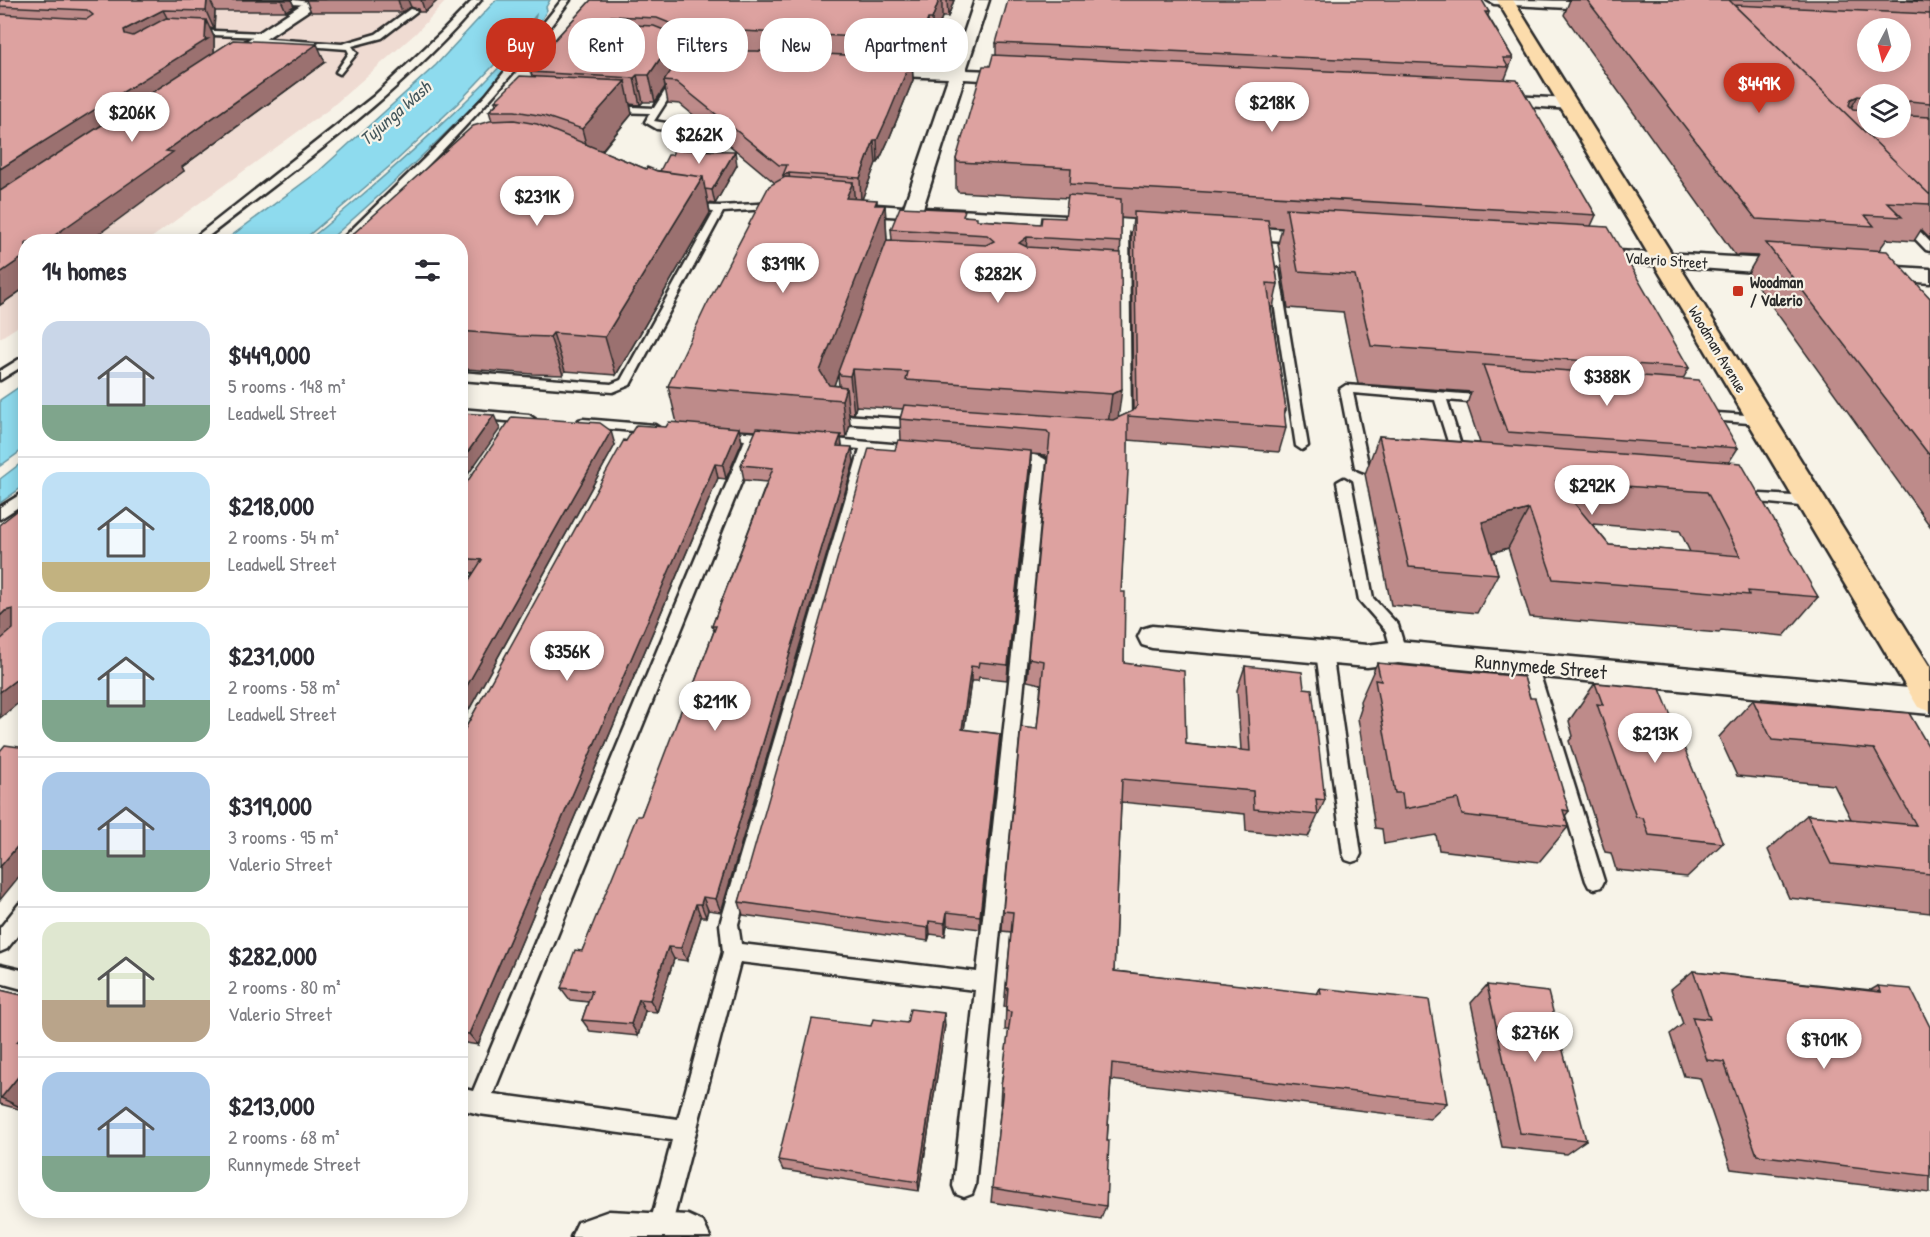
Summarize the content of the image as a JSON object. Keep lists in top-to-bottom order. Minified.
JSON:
{"streets":{"main road":["Woodman Avenue"],"street":["Valerio Street","Runnymede Street"]},"crossings":[["Valerio Street","Woodman Avenue"]],"water":["Tujunga Wash"],"places":{"transit":["Woodman / Valerio"]},"north":"bottom","page":{"chip":["Buy","Rent","Filters","New","Apartment"],"price":["$449K","$218K","$206K","$262K","$231K","$319K","$282K","$388K","$292K","$356K","$211K","$213K","$276K","$701K"],"heading":"14 homes","list":[{"name":"$449,000","note":"5 rooms · 148 m² · Leadwell Street"},{"name":"$218,000","note":"2 rooms · 54 m² · Leadwell Street"},{"name":"$231,000","note":"2 rooms · 58 m² · Leadwell Street"},{"name":"$319,000","note":"3 rooms · 95 m² · Valerio Street"},{"name":"$282,000","note":"2 rooms · 80 m² · Valerio Street"},{"name":"$213,000","note":"2 rooms · 68 m² · Runnymede Street"}]}}
